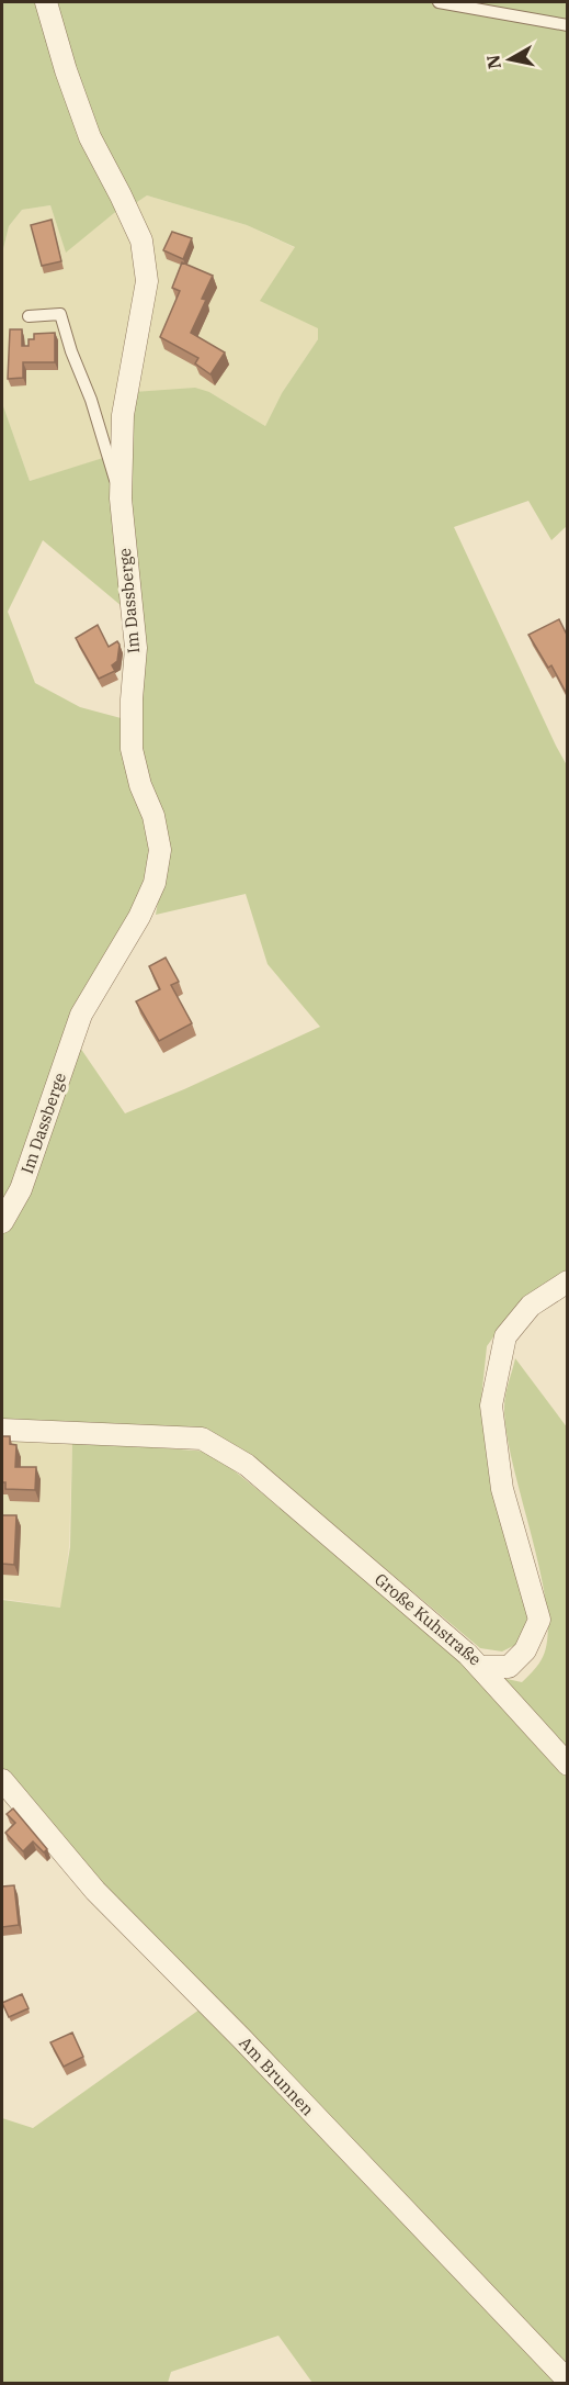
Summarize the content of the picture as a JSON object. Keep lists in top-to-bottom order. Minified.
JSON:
{"streets":{"street":["Im Dassberge","Große Kuhstraße","Am Brunnen"]},"north":"left"}
